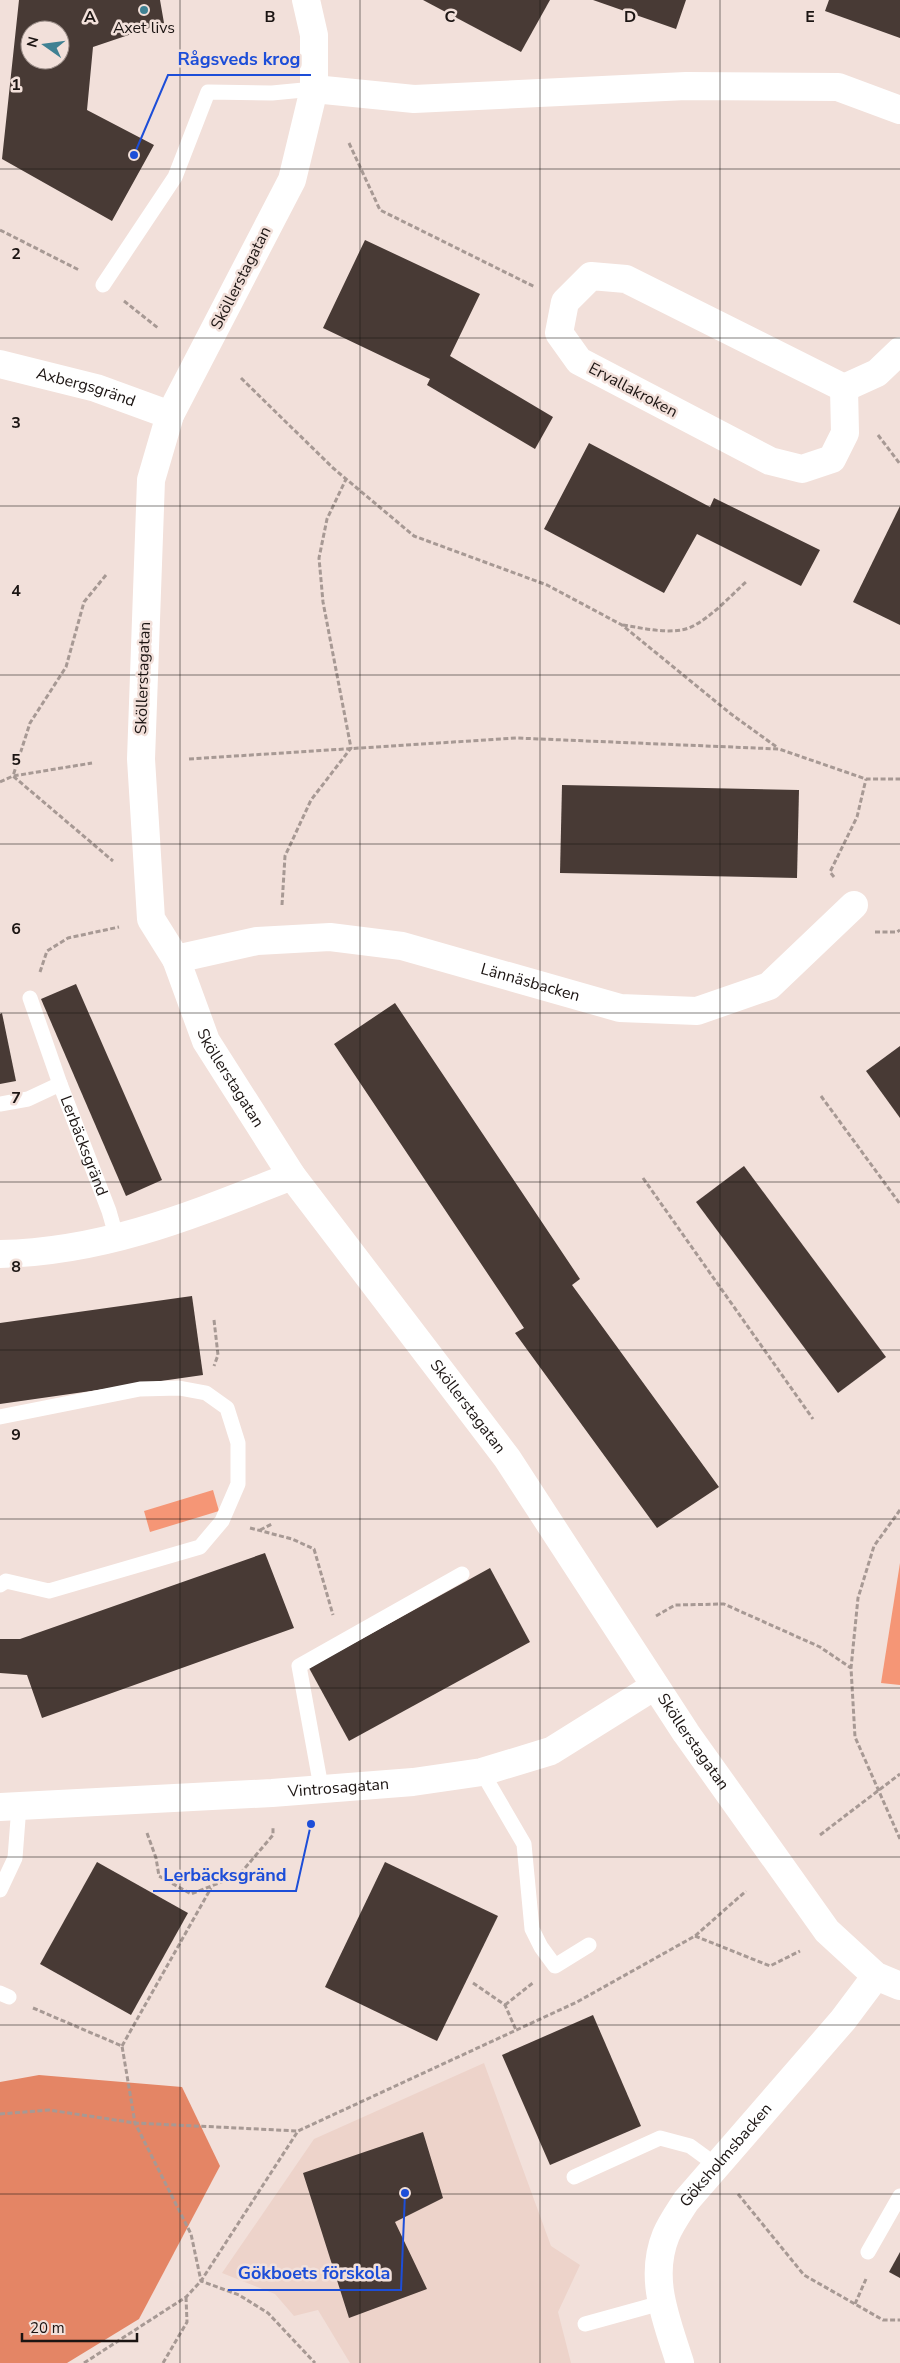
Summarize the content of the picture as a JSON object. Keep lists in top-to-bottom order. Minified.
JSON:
{"streets":{"street":["Sköllerstagatan","Axbergsgränd","Ervallakroken","Lännäsbacken","Vintrosagatan","Göksholmsbacken"],"lane":["Lerbäcksgränd"]},"crossings":[["Sköllerstagatan","Axbergsgränd"],["Sköllerstagatan","Lännäsbacken"],["Sköllerstagatan","Vintrosagatan"],["Sköllerstagatan","Göksholmsbacken"]],"places":["Axet livs","Rågsveds krog","Lerbäcksgränd","Gökboets förskola"],"scale_bar":"20 m","north":"left","grid":{"columns":["A","B","C","D","E"],"rows":["1","2","3","4","5","6","7","8","9"]}}
